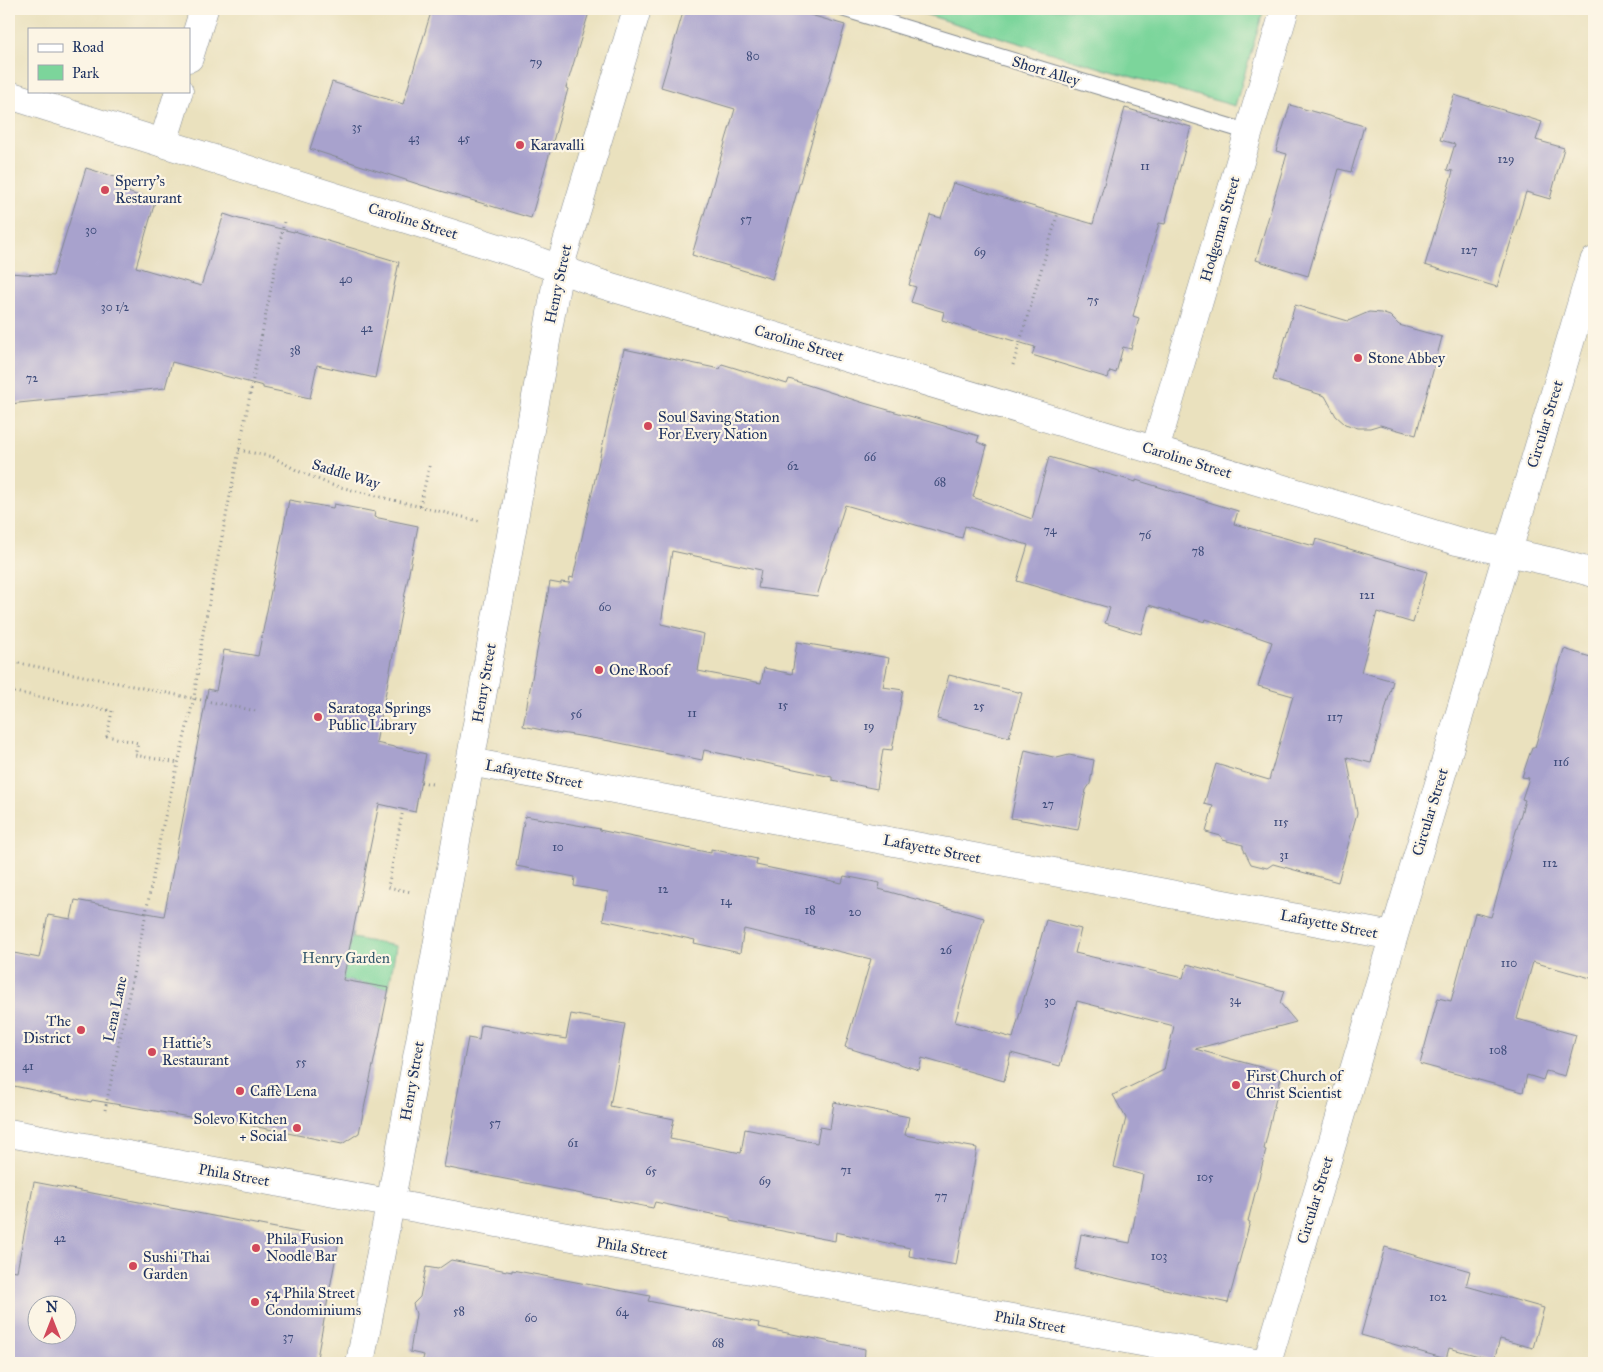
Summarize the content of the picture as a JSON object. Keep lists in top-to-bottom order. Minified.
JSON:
{"streets":{"street":["Caroline Street","Hodgeman Street","Henry Street","Circular Street","Lafayette Street","Phila Street"],"lane":["Short Alley"],"path":["Saddle Way","Lena Lane"]},"crossings":[["Short Alley","Hodgeman Street"],["Caroline Street","Hodgeman Street"],["Caroline Street","Henry Street"],["Caroline Street","Circular Street"],["Henry Street","Lafayette Street"],["Henry Street","Phila Street"],["Circular Street","Lafayette Street"],["Saddle Way","Lena Lane"]],"parks":["Henry Garden"],"places":["Karavalli","Sperry's Restaurant","Stone Abbey","Soul Saving Station For Every Nation","One Roof","Saratoga Springs Public Library","The District","Hattie's Restaurant","First Church of Christ Scientist","Caffè Lena","Solevo Kitchen + Social","Phila Fusion Noodle Bar","Sushi Thai Garden","54 Phila Street Condominiums"],"house_numbers":["80","79","35","43","45","129","11","57","30","127","69","40","75","30 1/2","42","38","72","66","62","68","74","76","78","121","60","15","25","11","56","117","19","116","27","115","10","31","112","12","14","18","20","26","110","34","30","108","55","41","57","61","71","65","105","69","77","42","103","102","58","64","60","37","68"],"legend":["Road","Park"],"north":"top"}
